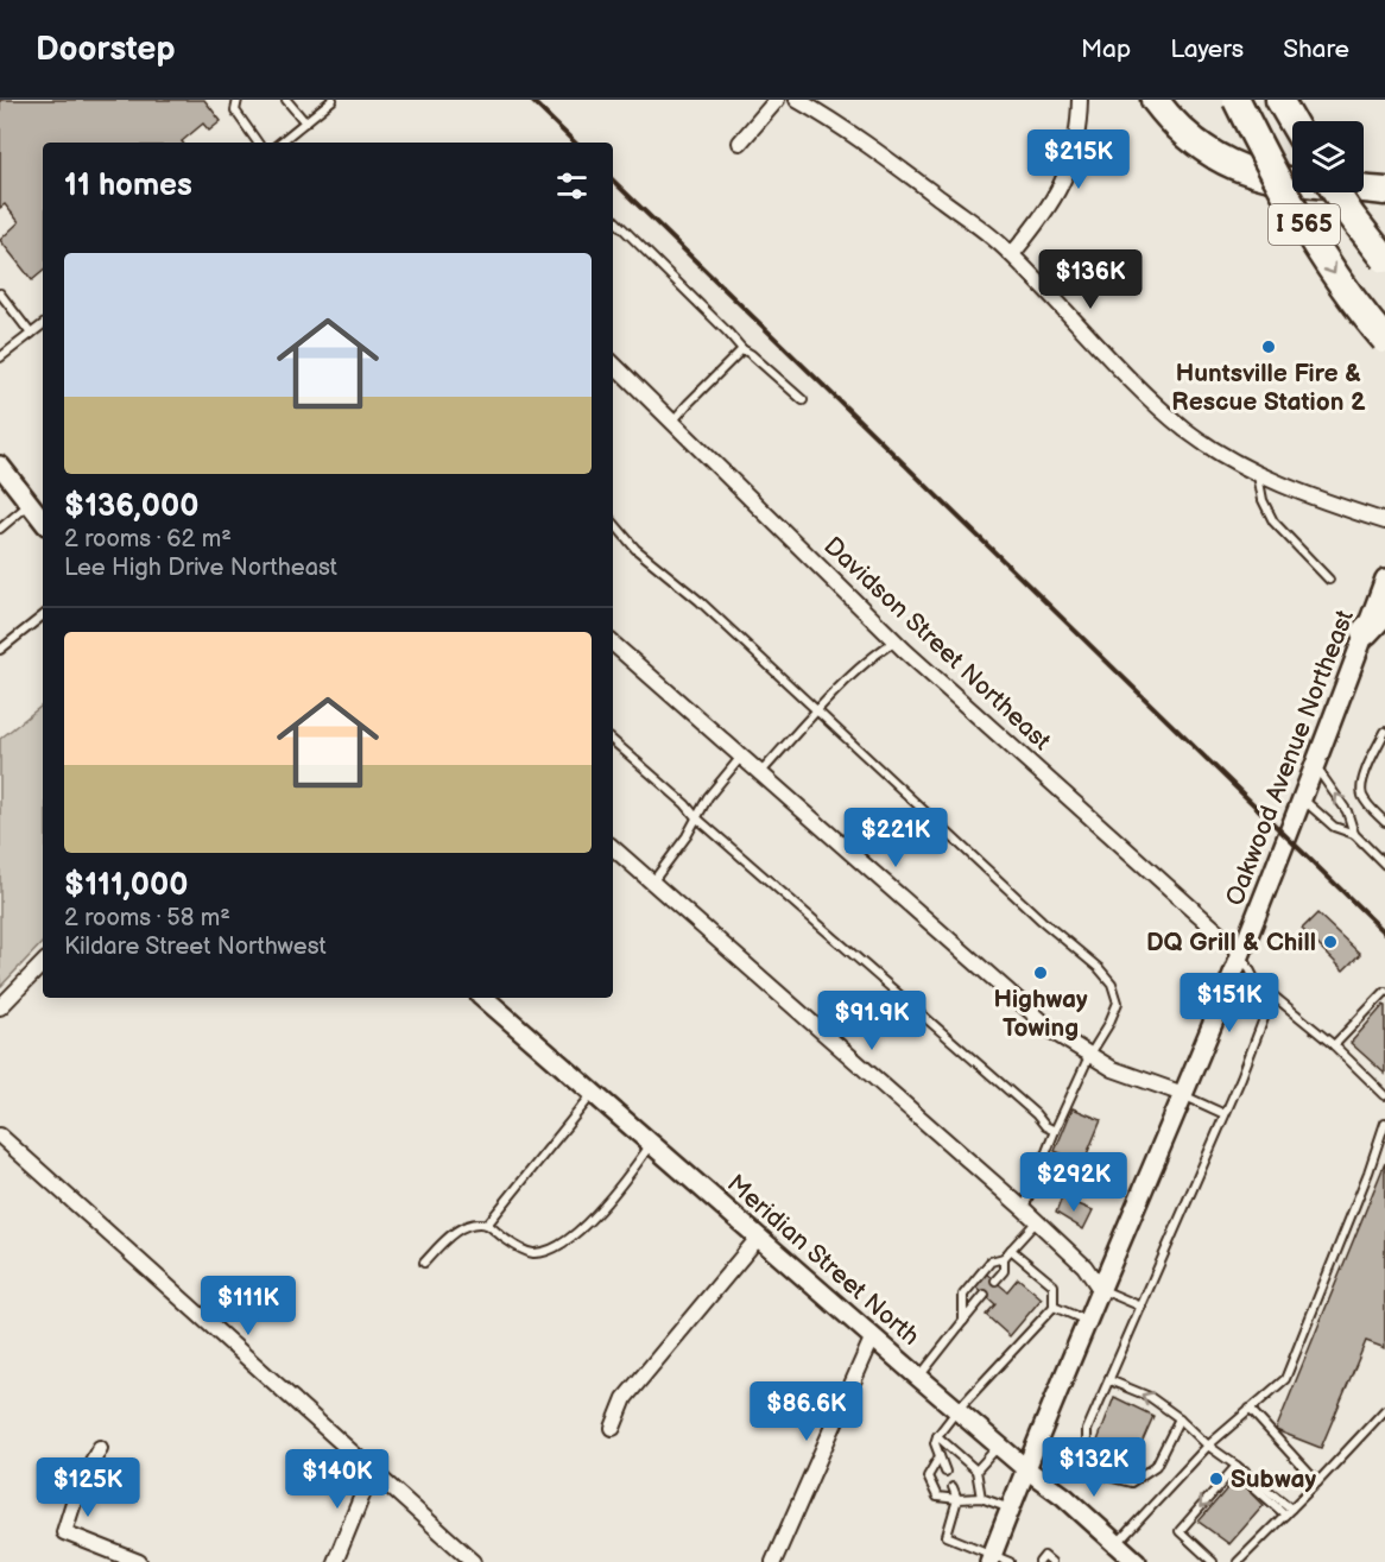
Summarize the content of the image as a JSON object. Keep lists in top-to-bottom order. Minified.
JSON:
{"streets":{"highway":["I 565"],"street":["Davidson Street Northeast","Oakwood Avenue Northeast","Meridian Street North"]},"crossings":[["Davidson Street Northeast","Oakwood Avenue Northeast"],["Oakwood Avenue Northeast","Meridian Street North"]],"places":["Huntsville Fire & Rescue Station 2","DQ Grill & Chill","Highway Towing","Subway"],"page":{"header":"Doorstep","nav":["Map","Layers","Share"],"price":["$215K","$136K","$221K","$151K","$91.9K","$292K","$111K","$86.6K","$132K","$140K","$125K"],"heading":"11 homes","list":[{"name":"$136,000","note":"2 rooms · 62 m² · Lee High Drive Northeast"},{"name":"$111,000","note":"2 rooms · 58 m² · Kildare Street Northwest"}]}}
